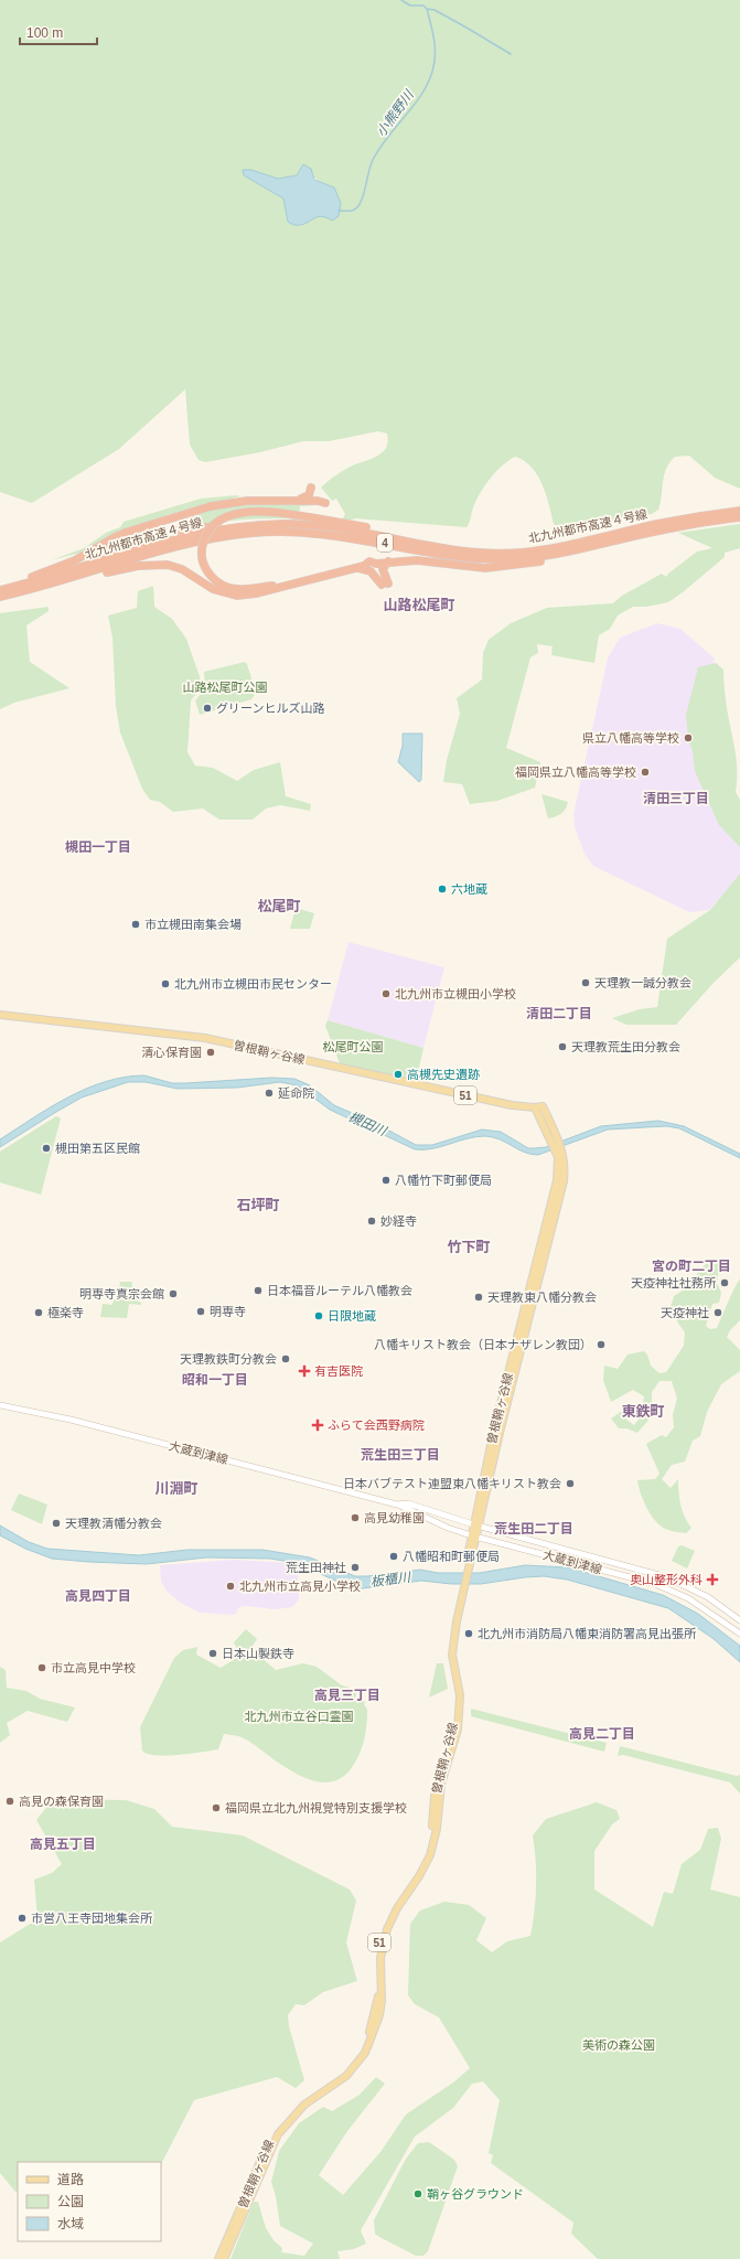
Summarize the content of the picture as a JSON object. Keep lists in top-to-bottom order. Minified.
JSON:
{"streets":{"highway":["北九州都市高速４号線","4"],"main road":["曽根鞘ヶ谷線","51","大蔵到津線"]},"crossings":[["曽根鞘ヶ谷線","大蔵到津線"]],"districts":["山路松尾町","清田三丁目","槻田一丁目","松尾町","清田二丁目","石坪町","竹下町","宮の町二丁目","昭和一丁目","東鉄町","荒生田三丁目","川淵町","荒生田二丁目","高見四丁目","高見三丁目","高見二丁目","高見五丁目"],"water":["小熊野川","槻田川","板櫃川"],"parks":["山路松尾町公園","松尾町公園","北九州市立谷口霊園","美術の森公園"],"places":{"other":["グリーンヒルズ山路","県立八幡高等学校","福岡県立八幡高等学校","六地蔵","市立槻田南集会場","天理教一誠分教会","北九州市立槻田市民センター","北九州市立槻田小学校","天理教荒生田分教会","清心保育園","高槻先史遺跡","延命院","槻田第五区民館","八幡竹下町郵便局","妙経寺","天疫神社社務所","日本福音ルーテル八幡教会","明専寺真宗会館","天理教東八幡分教会","明専寺","極楽寺","天疫神社","日限地蔵","八幡キリスト教会（日本ナザレン教団）","天理教鉄町分教会","日本バブテスト連盟東八幡キリスト教会","高見幼稚園","天理教清幡分教会","八幡昭和町郵便局","荒生田神社","北九州市立高見小学校","北九州市消防局八幡東消防署高見出張所","日本山製鉄寺","市立高見中学校","高見の森保育園","福岡県立北九州視覚特別支援学校","市営八王寺団地集会所","鞘ヶ谷グラウンド"],"health":["有吉医院","ふらて会西野病院","奥山整形外科"]},"legend":["道路","公園","水域"],"scale_bar":"100 m"}
